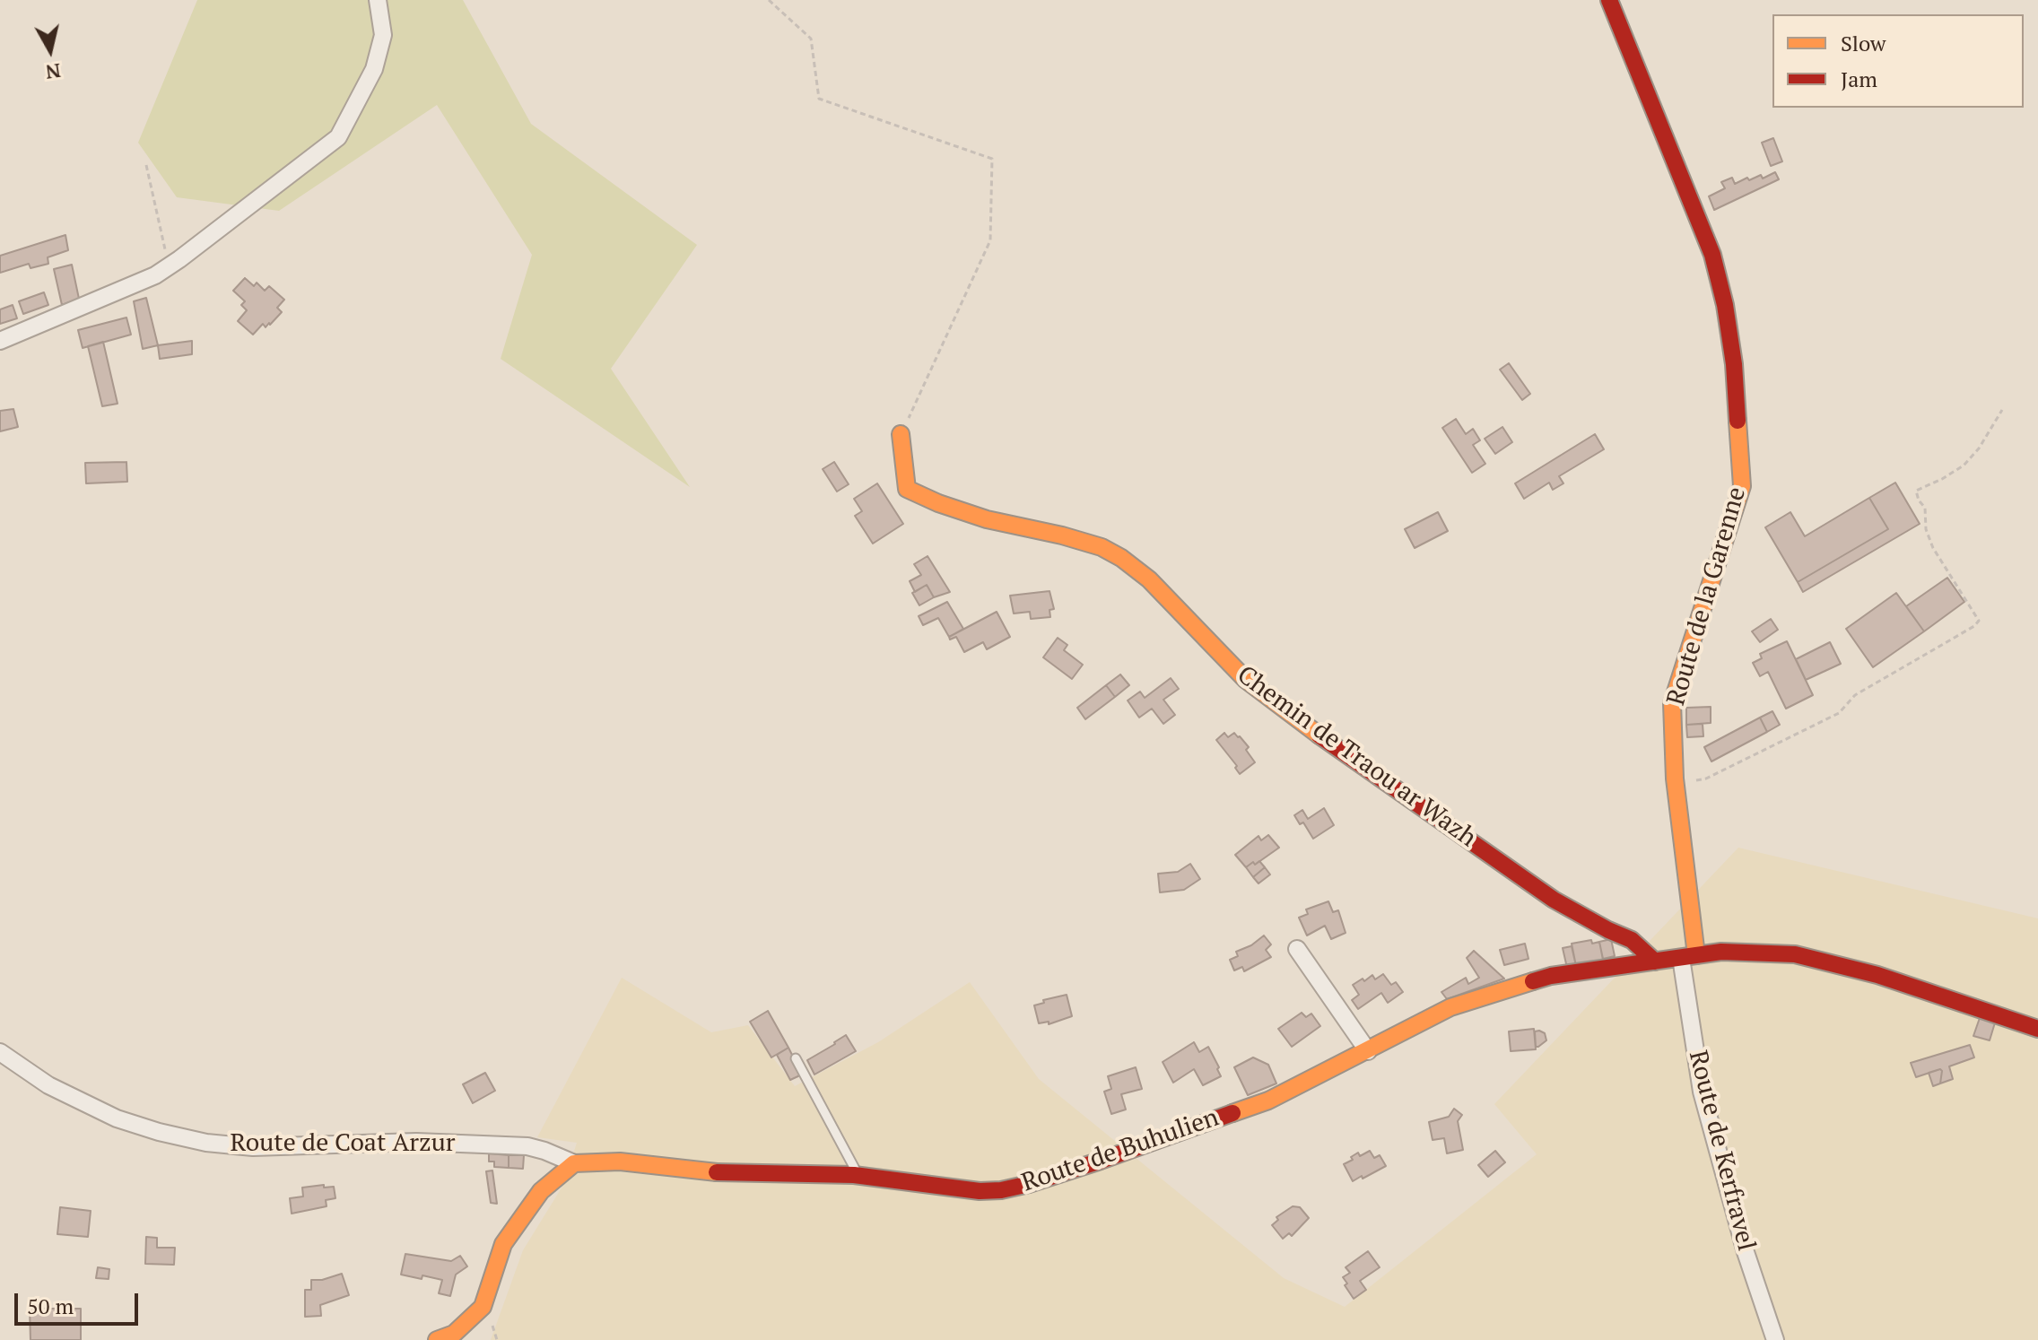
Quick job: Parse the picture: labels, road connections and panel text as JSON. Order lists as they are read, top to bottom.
{
  "streets": {
    "street": [
      "Route de la Garenne",
      "Chemin de Traou ar Wazh",
      "Route de Coat Arzur",
      "Route de Buhulien",
      "Route de Kerfravel"
    ]
  },
  "crossings": [
    ["Route de la Garenne", "Route de Buhulien"],
    ["Route de la Garenne", "Route de Kerfravel"],
    ["Chemin de Traou ar Wazh", "Route de Buhulien"],
    ["Route de Coat Arzur", "Route de Buhulien"],
    ["Route de Buhulien", "Route de Kerfravel"]
  ],
  "legend": ["Slow", "Jam"],
  "scale_bar": "50 m",
  "north": "bottom"
}
